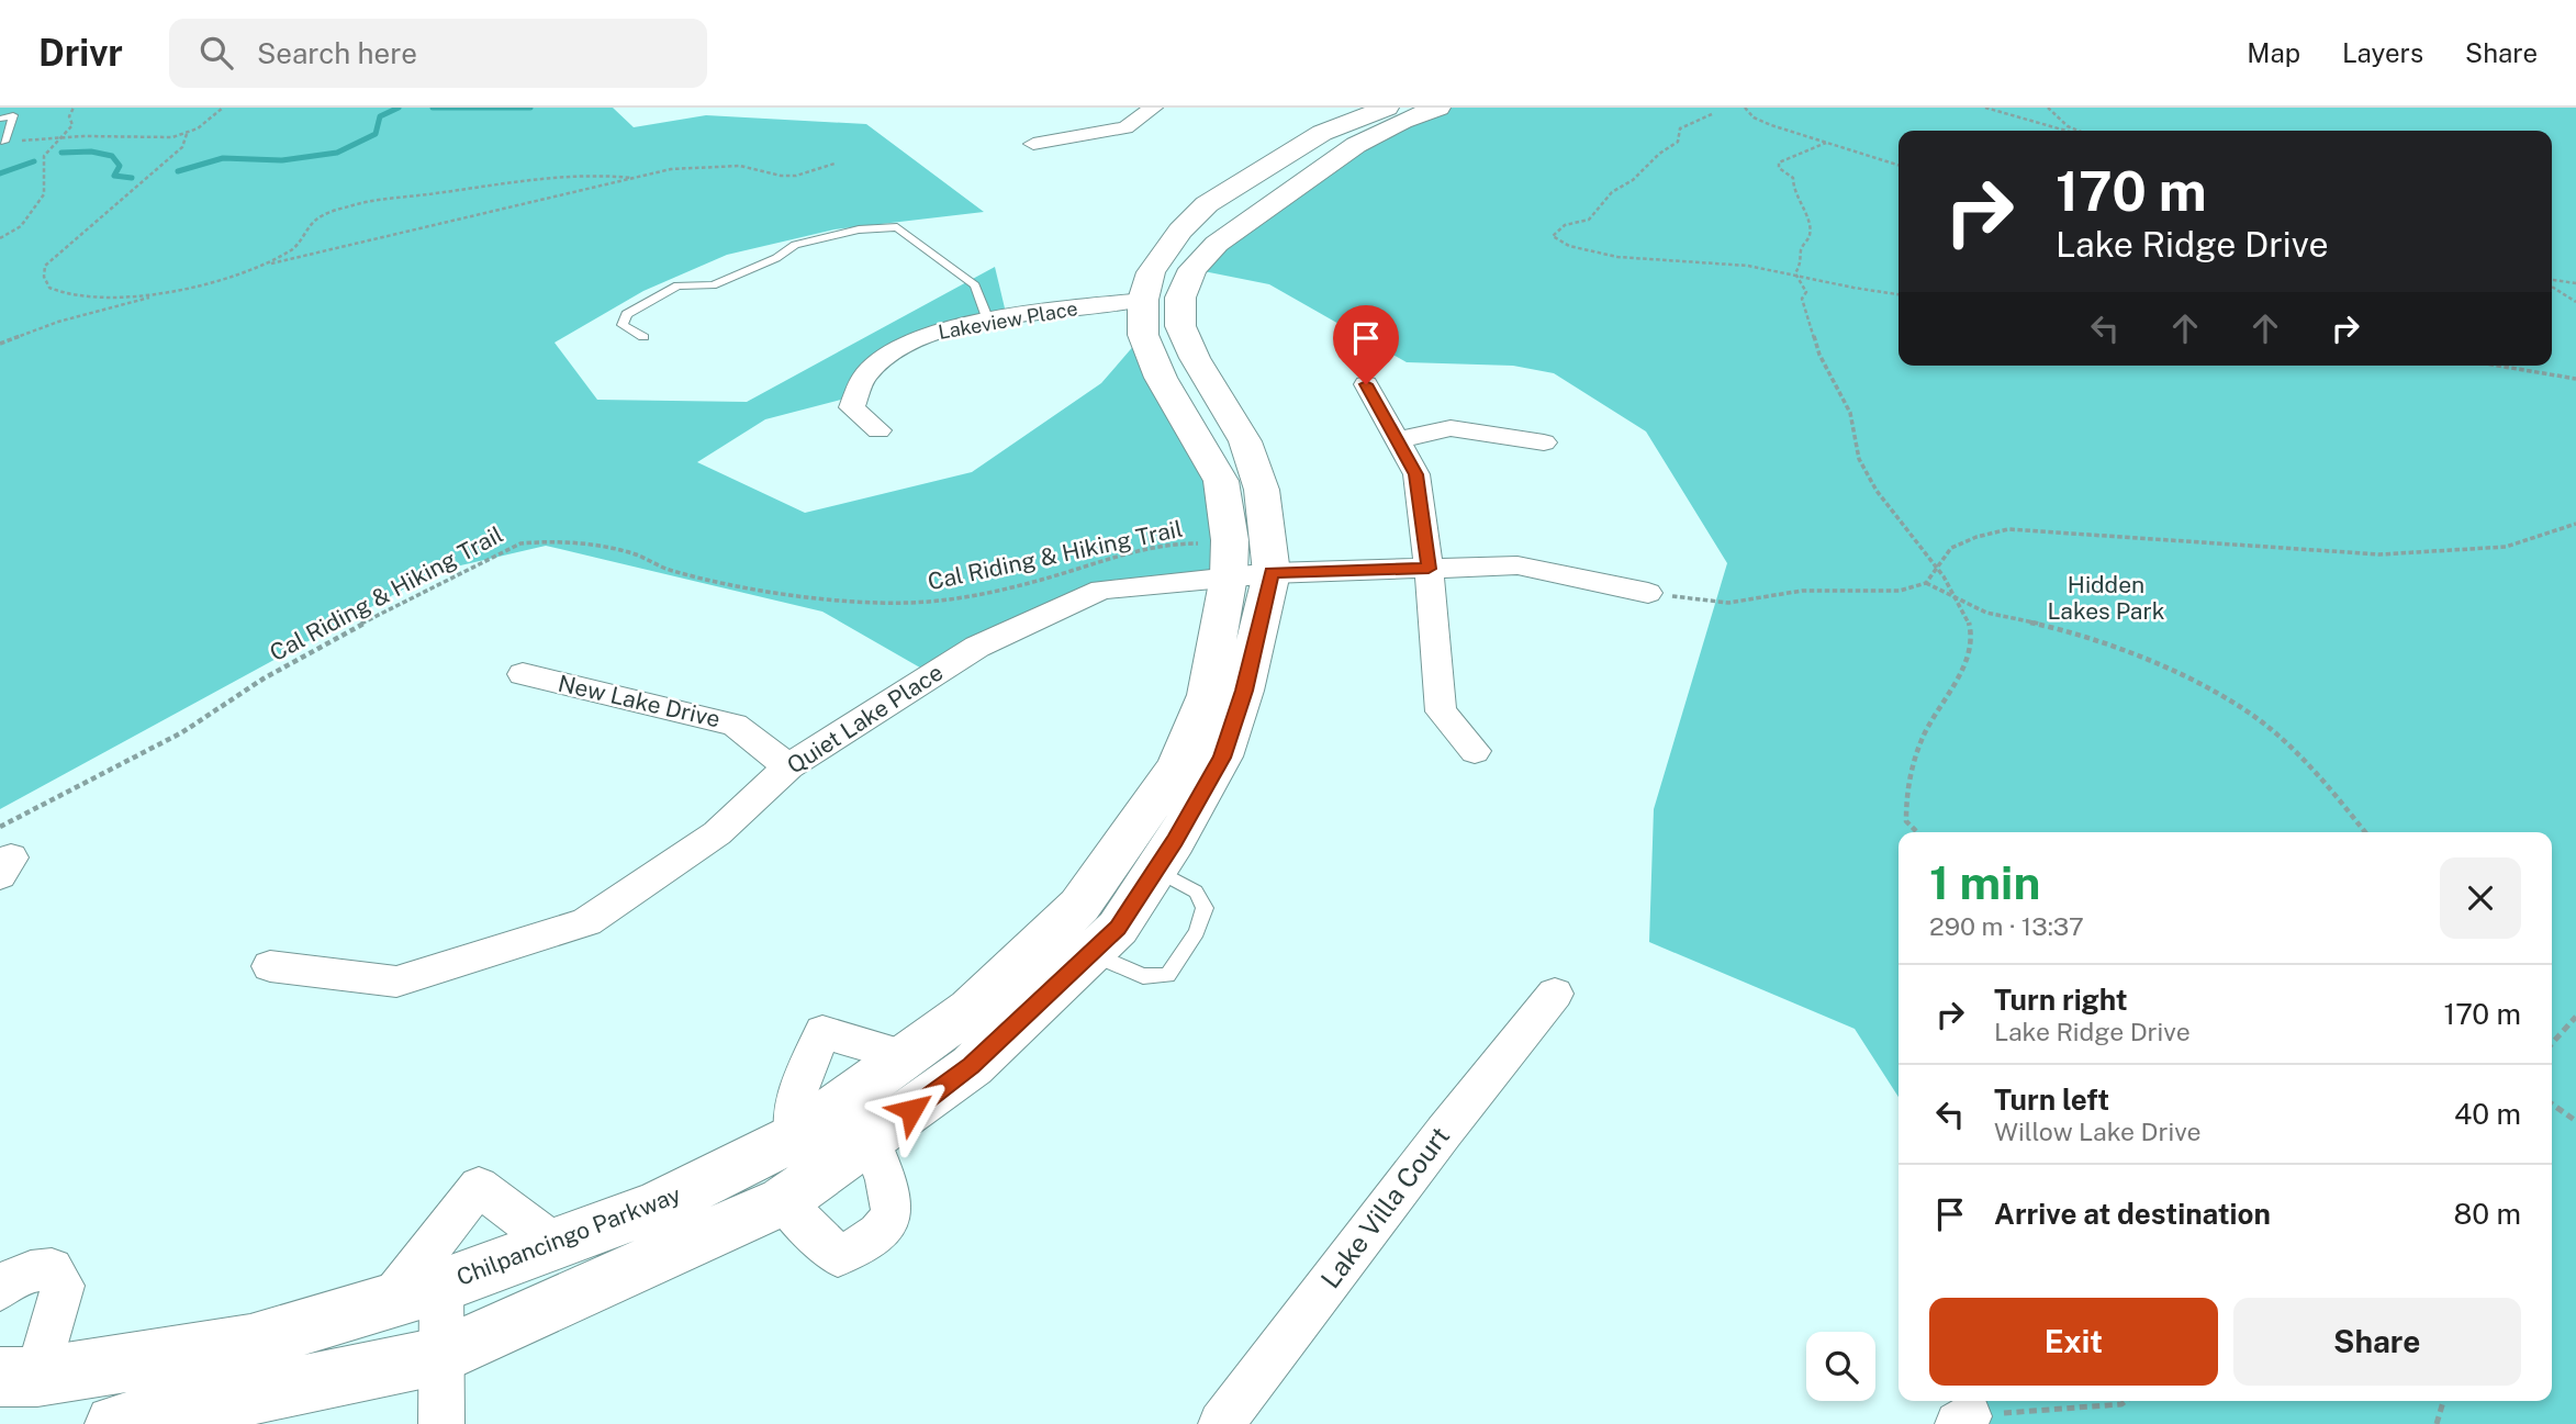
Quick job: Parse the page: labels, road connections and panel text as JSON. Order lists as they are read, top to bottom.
{
  "streets": {
    "street": [
      "Lakeview Place",
      "New Lake Drive",
      "Quiet Lake Place",
      "Lake Villa Court",
      "Chilpancingo Parkway"
    ],
    "path": ["Cal Riding & Hiking Trail"]
  },
  "crossings": [
    ["Lakeview Place", "Chilpancingo Parkway"],
    ["Cal Riding & Hiking Trail", "Quiet Lake Place"],
    ["Cal Riding & Hiking Trail", "Chilpancingo Parkway"],
    ["New Lake Drive", "Quiet Lake Place"],
    ["Quiet Lake Place", "Chilpancingo Parkway"]
  ],
  "parks": ["Hidden Lakes Park"],
  "page": {
    "header": "Drivr",
    "search": "Search here",
    "nav": ["Map", "Layers", "Share"],
    "turn": ["170 m", "Lake Ridge Drive"],
    "heading": ["1 min", "290 m · 13:37"],
    "list": [
      {
        "name": "Turn right",
        "note": "Lake Ridge Drive",
        "value": "170 m"
      },
      {
        "name": "Turn left",
        "note": "Willow Lake Drive",
        "value": "40 m"
      },
      {
        "name": "Arrive at destination",
        "value": "80 m"
      }
    ],
    "buttons": ["Exit", "Share"]
  }
}
